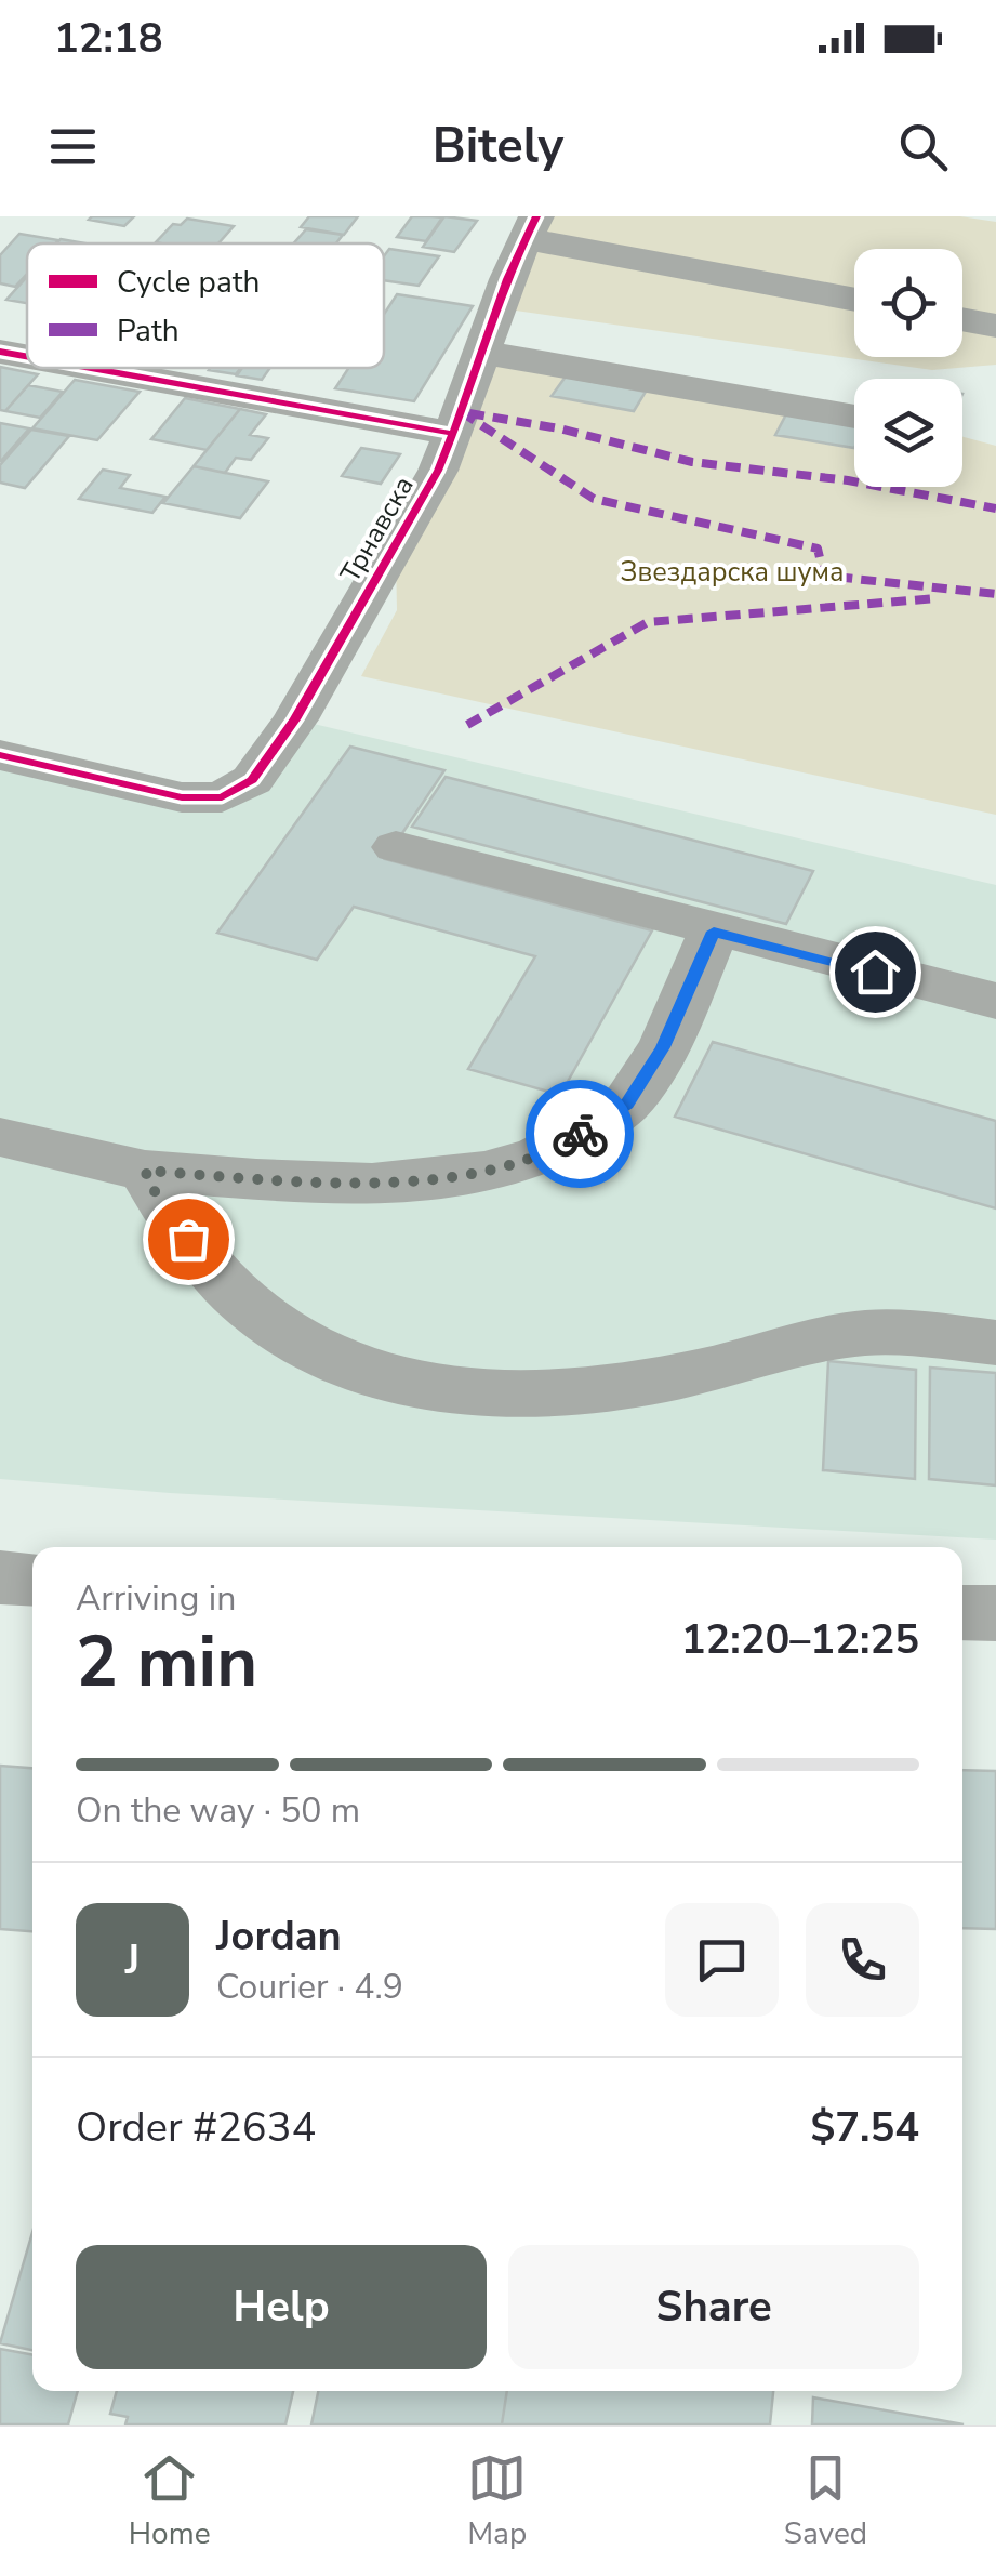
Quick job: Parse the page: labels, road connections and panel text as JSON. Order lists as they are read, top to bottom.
{
  "streets": {
    "street": ["Трнавска"]
  },
  "parks": ["Звездарска шума"],
  "legend": ["Cycle path", "Path"],
  "page": {
    "status": "12:18",
    "header": "Bitely",
    "heading": ["2 min", "Arriving in", "12:20–12:25"],
    "panel": [
      "Jordan",
      "Courier · 4.9",
      "Order #2634",
      "$7.54"
    ],
    "bar": "On the way · 50 m",
    "round": "J",
    "buttons": ["Help", "Share"],
    "tabs": ["Home", "Map", "Saved"]
  }
}
